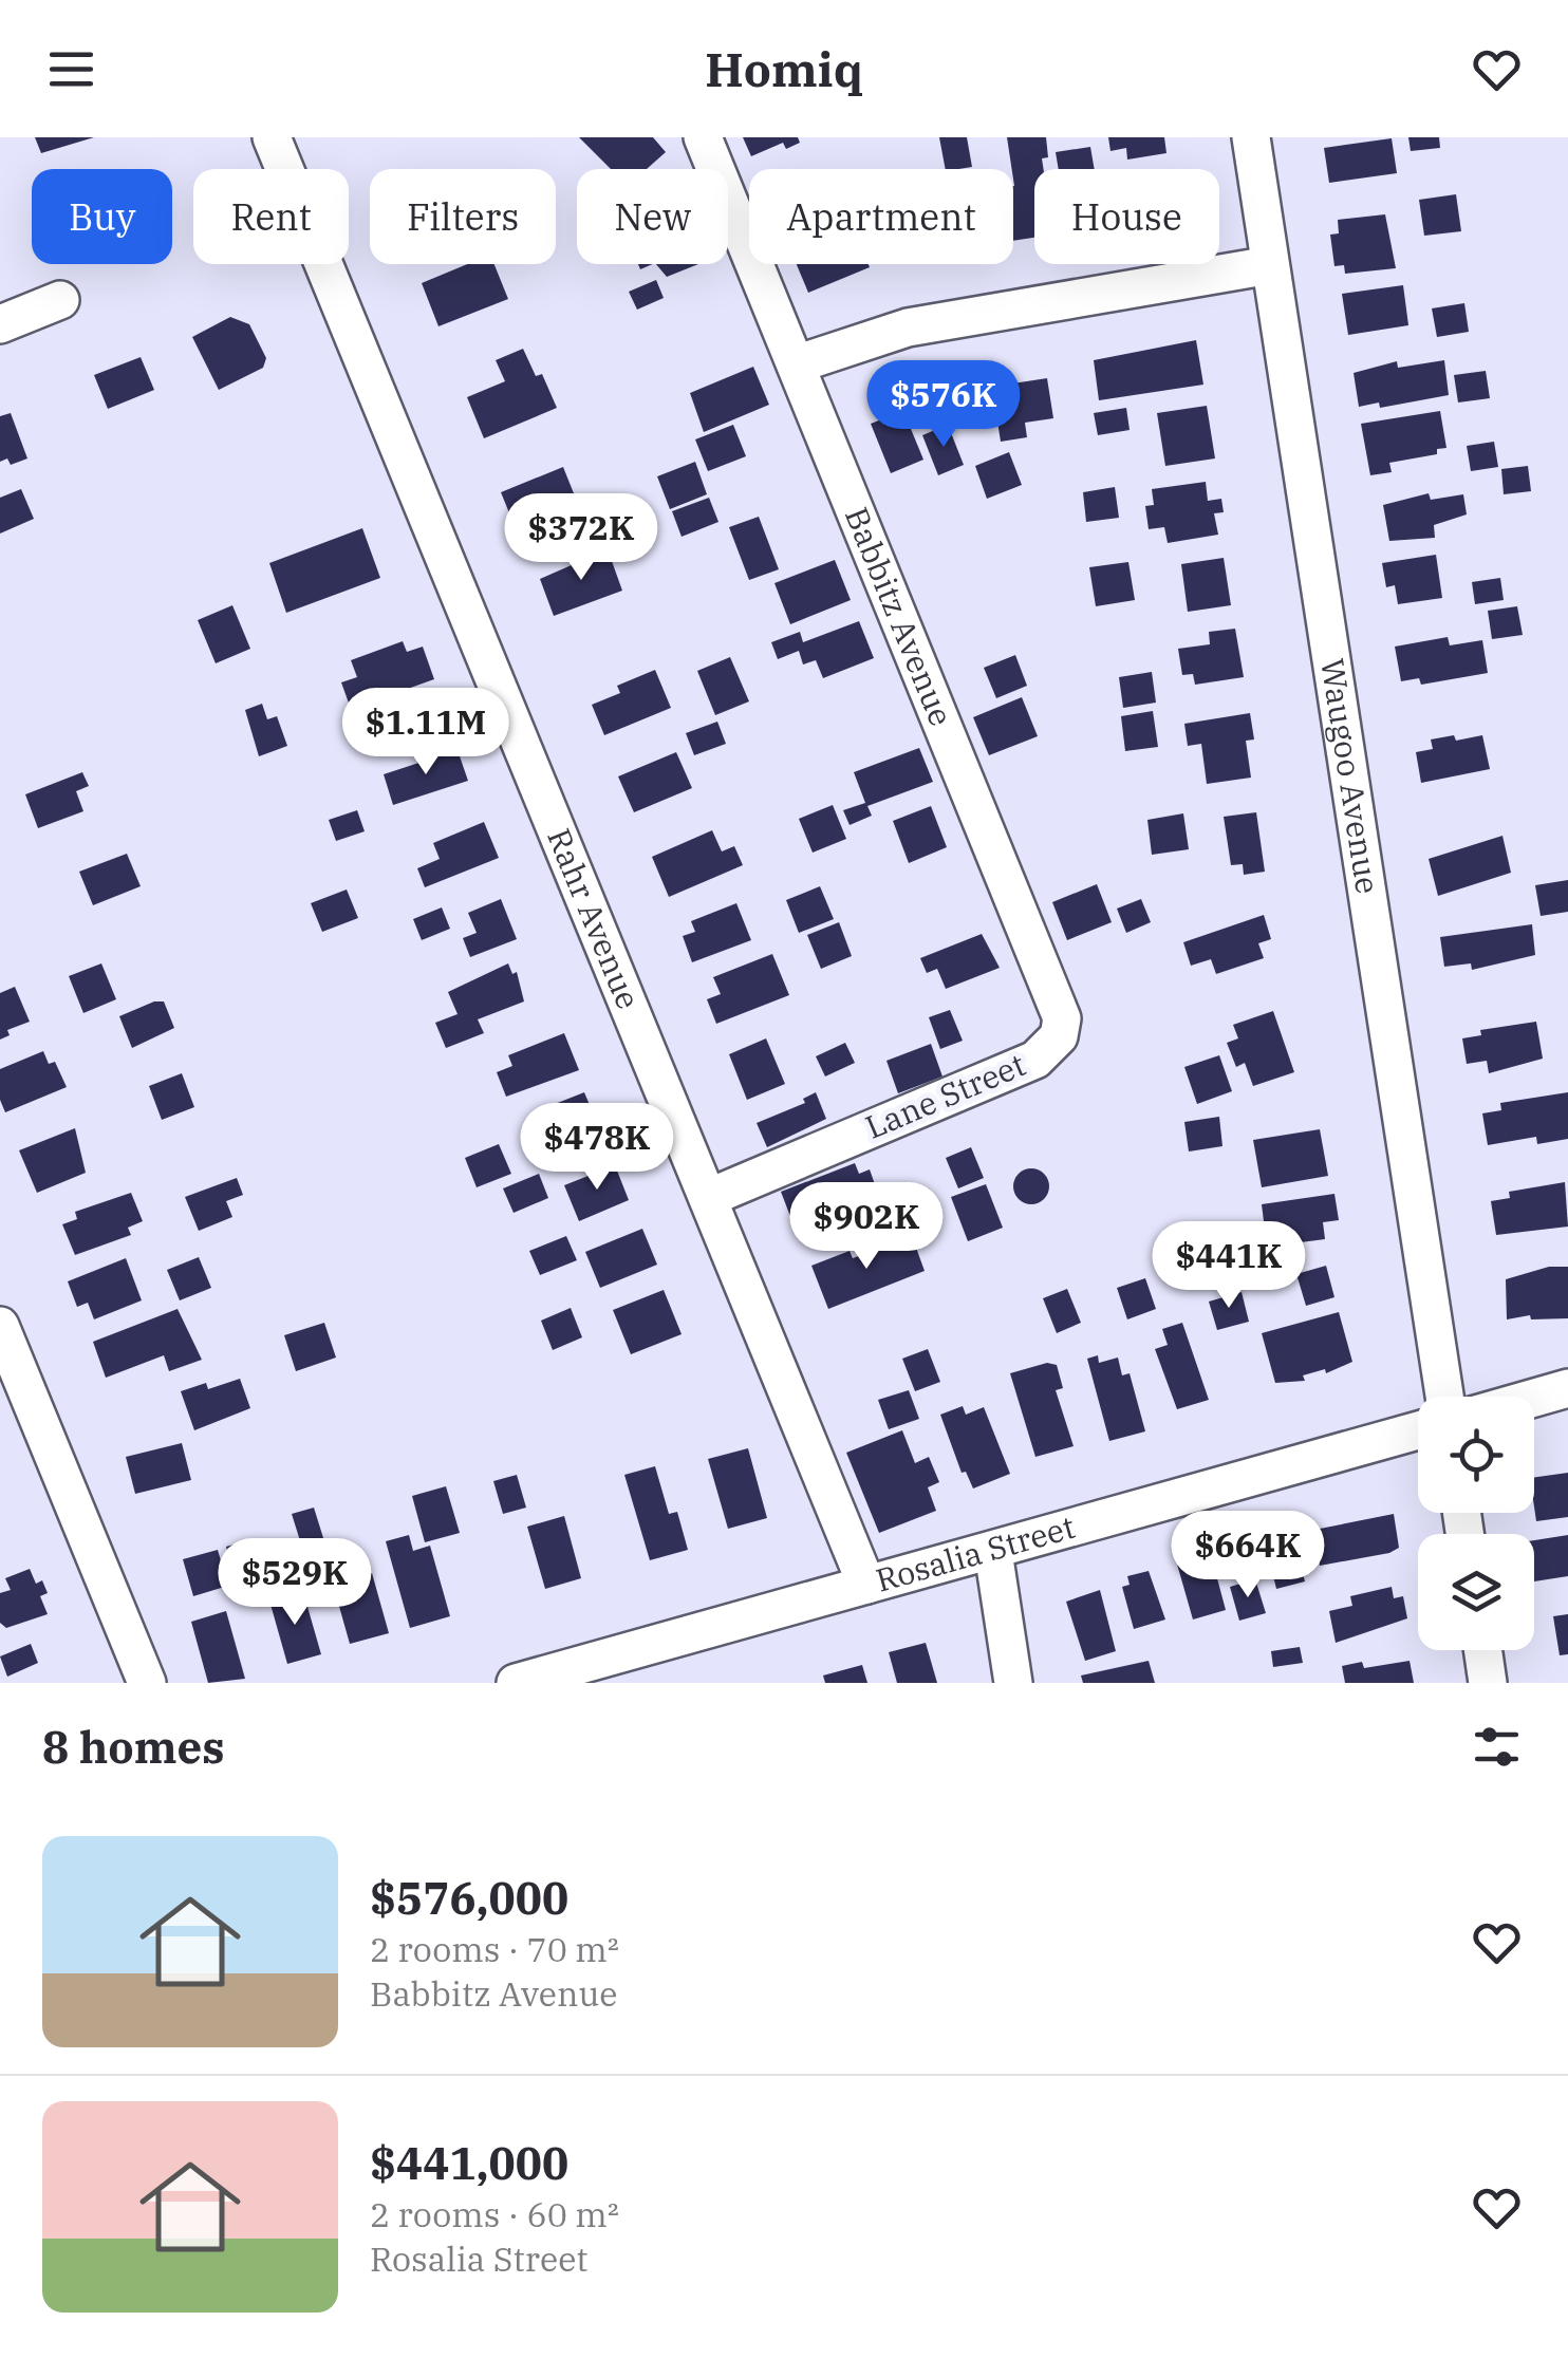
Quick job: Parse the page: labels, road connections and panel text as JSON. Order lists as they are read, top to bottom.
{
  "streets": {
    "street": [
      "Babbitz Avenue",
      "Waugoo Avenue",
      "Rahr Avenue",
      "Lane Street",
      "Rosalia Street"
    ]
  },
  "crossings": [
    ["Babbitz Avenue", "Lane Street"],
    ["Rahr Avenue", "Lane Street"],
    ["Rahr Avenue", "Rosalia Street"]
  ],
  "page": {
    "header": "Homiq",
    "chip": [
      "Buy",
      "Rent",
      "Filters",
      "New",
      "Apartment",
      "House"
    ],
    "price": [
      "$576K",
      "$372K",
      "$1.11M",
      "$478K",
      "$902K",
      "$441K",
      "$664K",
      "$529K"
    ],
    "heading": "8 homes",
    "list": [
      {
        "name": "$576,000",
        "note": "2 rooms · 70 m² · Babbitz Avenue"
      },
      {
        "name": "$441,000",
        "note": "2 rooms · 60 m² · Rosalia Street"
      }
    ]
  }
}
